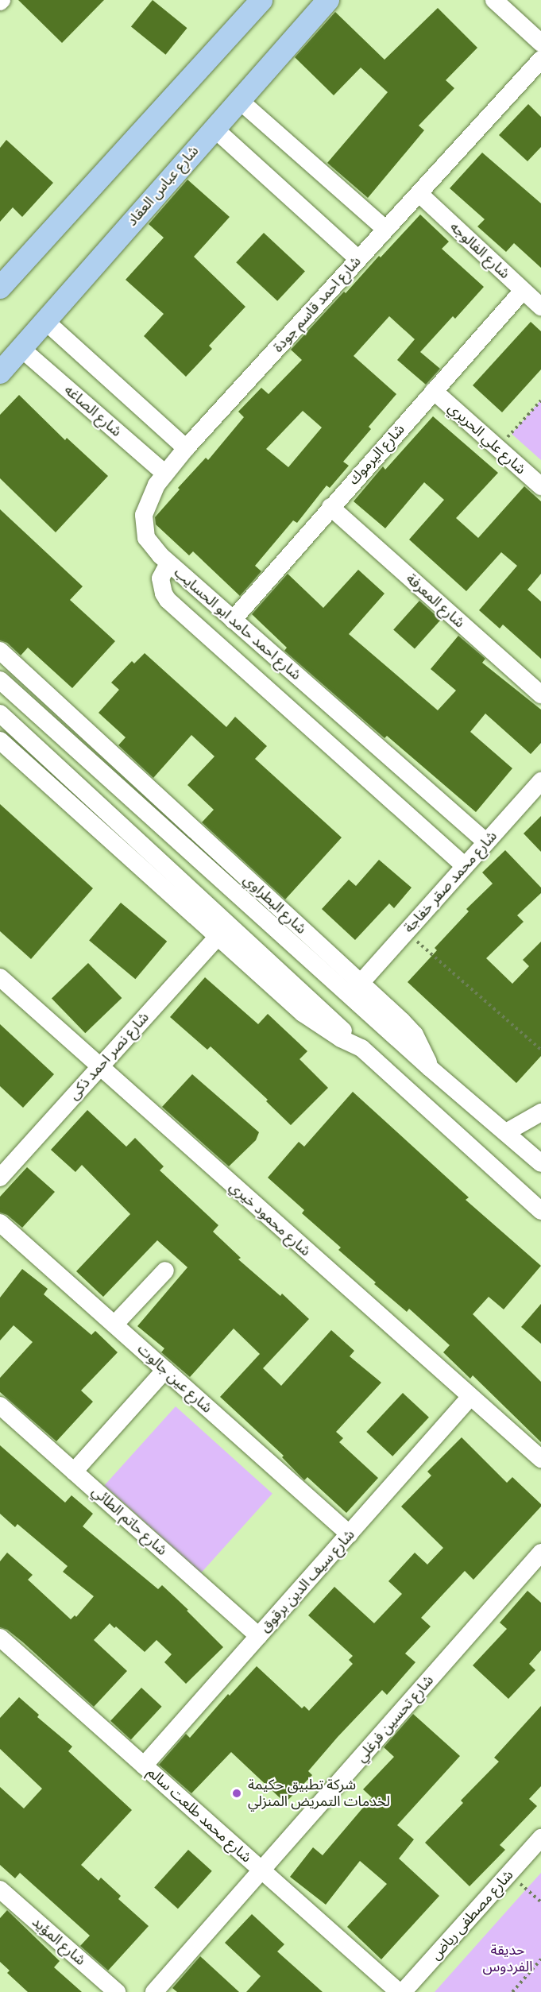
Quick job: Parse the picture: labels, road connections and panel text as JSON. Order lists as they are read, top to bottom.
{
  "streets": {
    "main road": ["شارع عباس العقاد"],
    "street": [
      "شارع الفالوجه",
      "شارع احمد قاسم جودة",
      "شارع الصاغه",
      "شارع علي الحريري",
      "شارع اليرموك",
      "شارع المعرفة",
      "شارع احمد حامد ابو الحسايب",
      "شارع محمد صقر خفاجة",
      "شارع البطراوي",
      "شارع نصر احمد ذكى",
      "شارع محمود خيري",
      "شارع عين جالوت",
      "شارع حاتم الطائي",
      "شارع سيف الدين برقوق",
      "شارع تحسين فرغلي",
      "شارع محمد طلعت سالم",
      "شارع مصطفى رياض",
      "شارع المؤيد"
    ]
  },
  "crossings": [
    ["شارع عباس العقاد", "شارع الصاغه"],
    ["شارع الفالوجه", "شارع احمد قاسم جودة"],
    ["شارع الفالوجه", "شارع اليرموك"],
    ["شارع احمد قاسم جودة", "شارع الصاغه"],
    ["شارع احمد قاسم جودة", "شارع احمد حامد ابو الحسايب"],
    ["شارع علي الحريري", "شارع اليرموك"],
    ["شارع اليرموك", "شارع المعرفة"],
    ["شارع اليرموك", "شارع احمد حامد ابو الحسايب"],
    ["شارع احمد حامد ابو الحسايب", "شارع محمد صقر خفاجة"],
    ["شارع محمد صقر خفاجة", "شارع البطراوي"],
    ["شارع نصر احمد ذكى", "شارع محمود خيري"],
    ["شارع محمود خيري", "شارع سيف الدين برقوق"],
    ["شارع عين جالوت", "شارع سيف الدين برقوق"],
    ["شارع حاتم الطائي", "شارع سيف الدين برقوق"],
    ["شارع سيف الدين برقوق", "شارع محمد طلعت سالم"],
    ["شارع تحسين فرغلي", "شارع محمد طلعت سالم"]
  ],
  "parks": ["حديقة الفردوس"],
  "places": ["شركة تطبيق حكيمة لخدمات التمريض المنزلي"]
}
